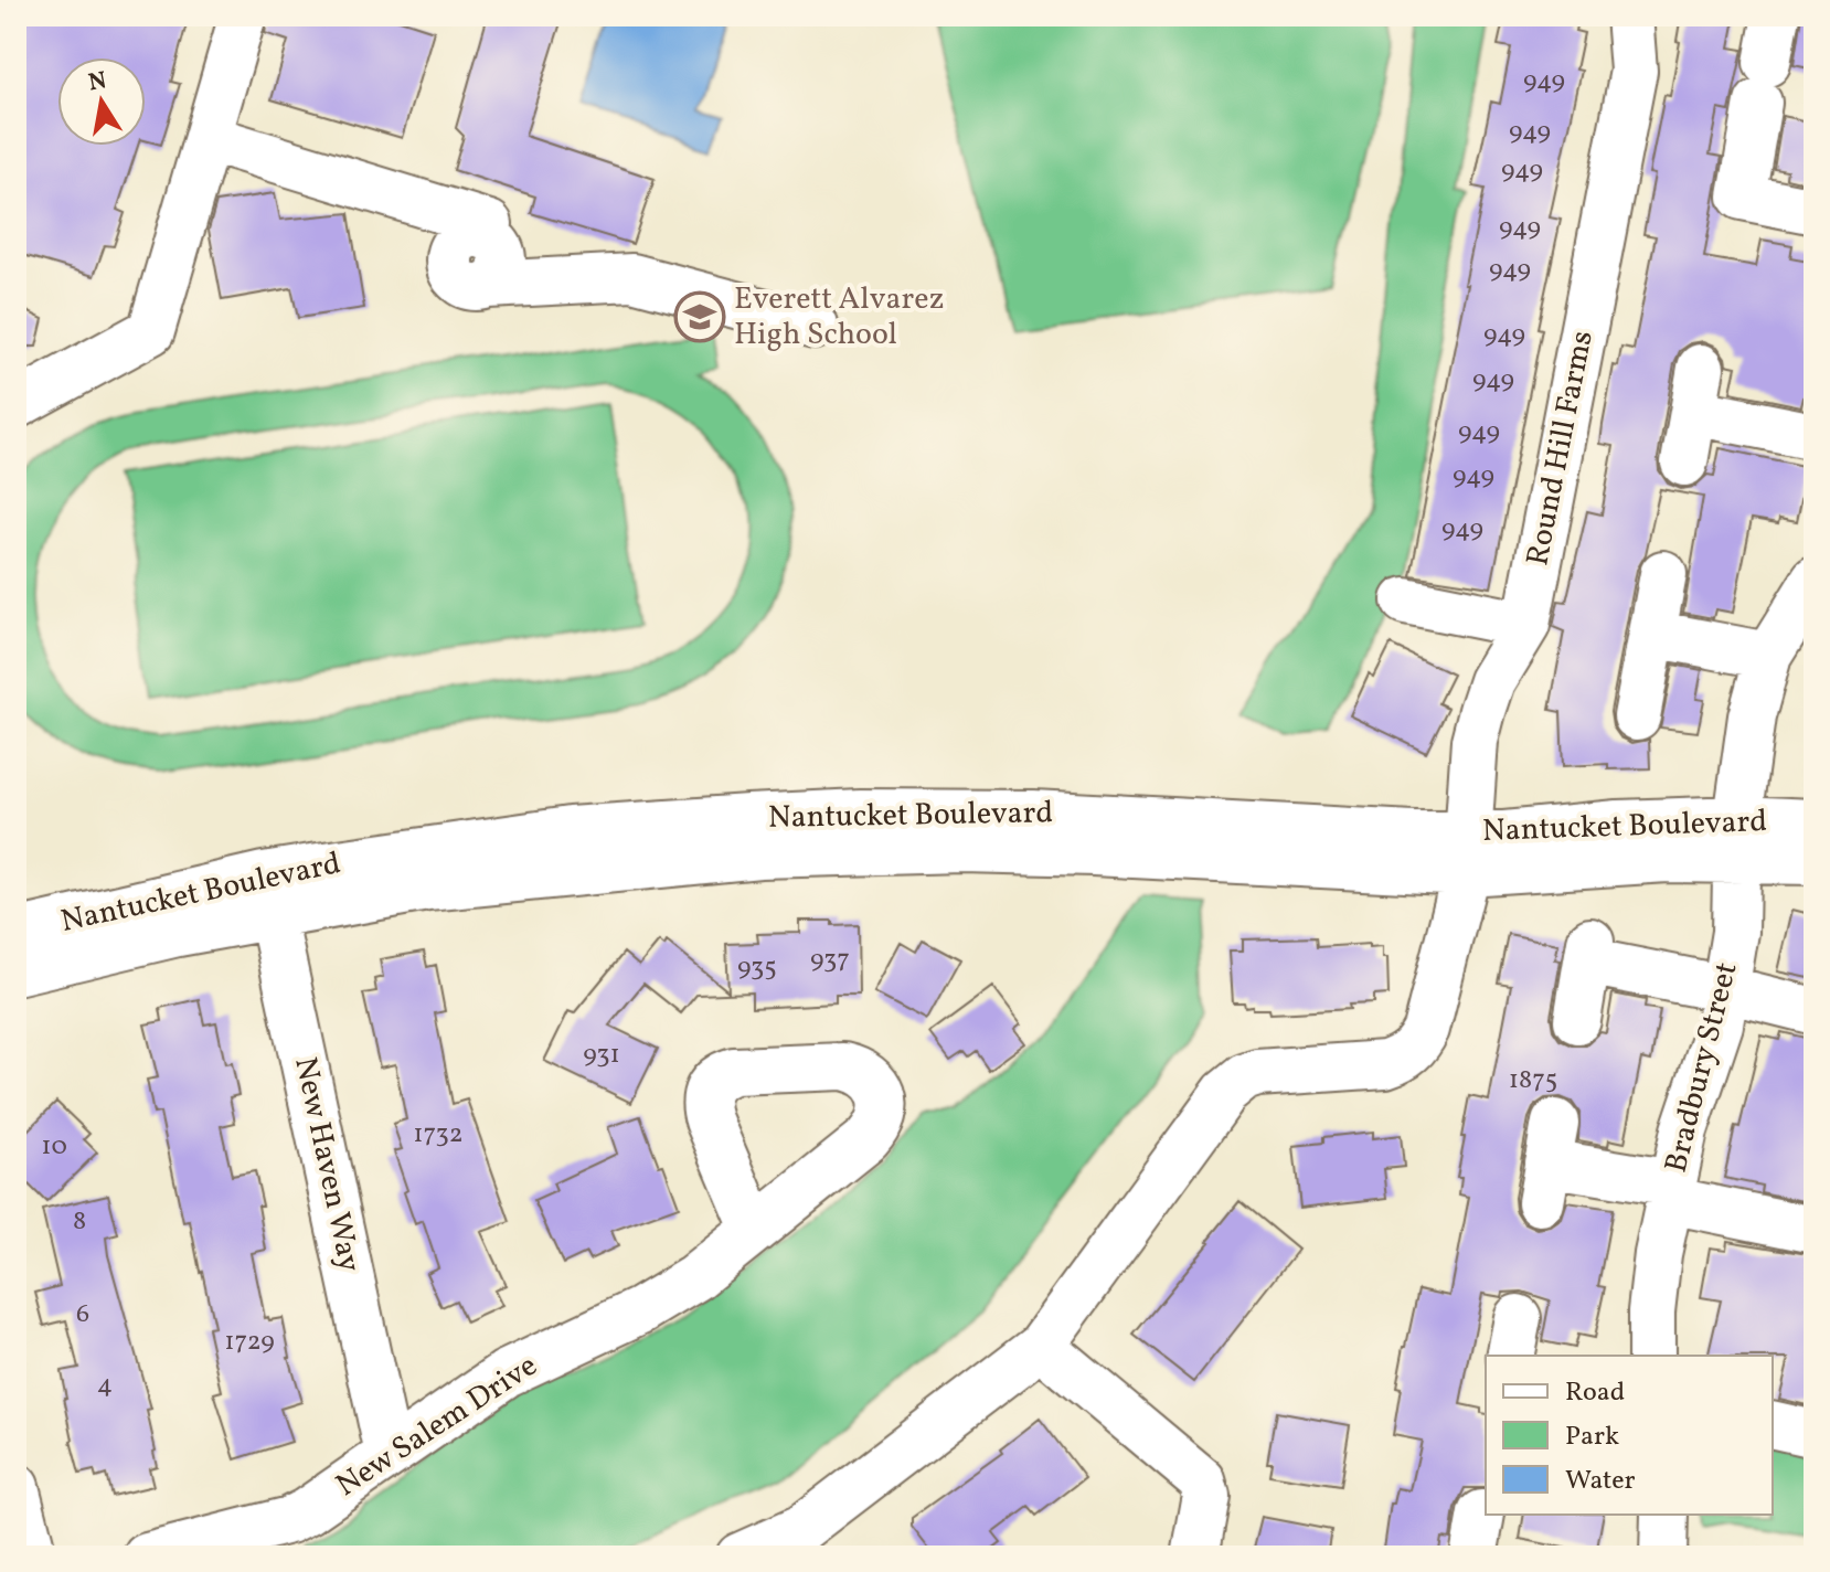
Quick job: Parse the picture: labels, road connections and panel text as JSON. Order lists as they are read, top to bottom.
{
  "streets": {
    "street": [
      "Round Hill Farms",
      "Nantucket Boulevard",
      "Bradbury Street",
      "New Haven Way",
      "New Salem Drive"
    ]
  },
  "crossings": [
    ["Round Hill Farms", "Nantucket Boulevard"],
    ["Nantucket Boulevard", "Bradbury Street"],
    ["Nantucket Boulevard", "New Haven Way"],
    ["New Haven Way", "New Salem Drive"]
  ],
  "places": {
    "school or university": ["Everett Alvarez High School"]
  },
  "house_numbers": [
    "949",
    "949",
    "949",
    "949",
    "949",
    "949",
    "949",
    "949",
    "949",
    "949",
    "937",
    "935",
    "931",
    "1875",
    "1732",
    "10",
    "8",
    "6",
    "1729",
    "4"
  ],
  "legend": ["Road", "Park", "Water"],
  "north": "top"
}
